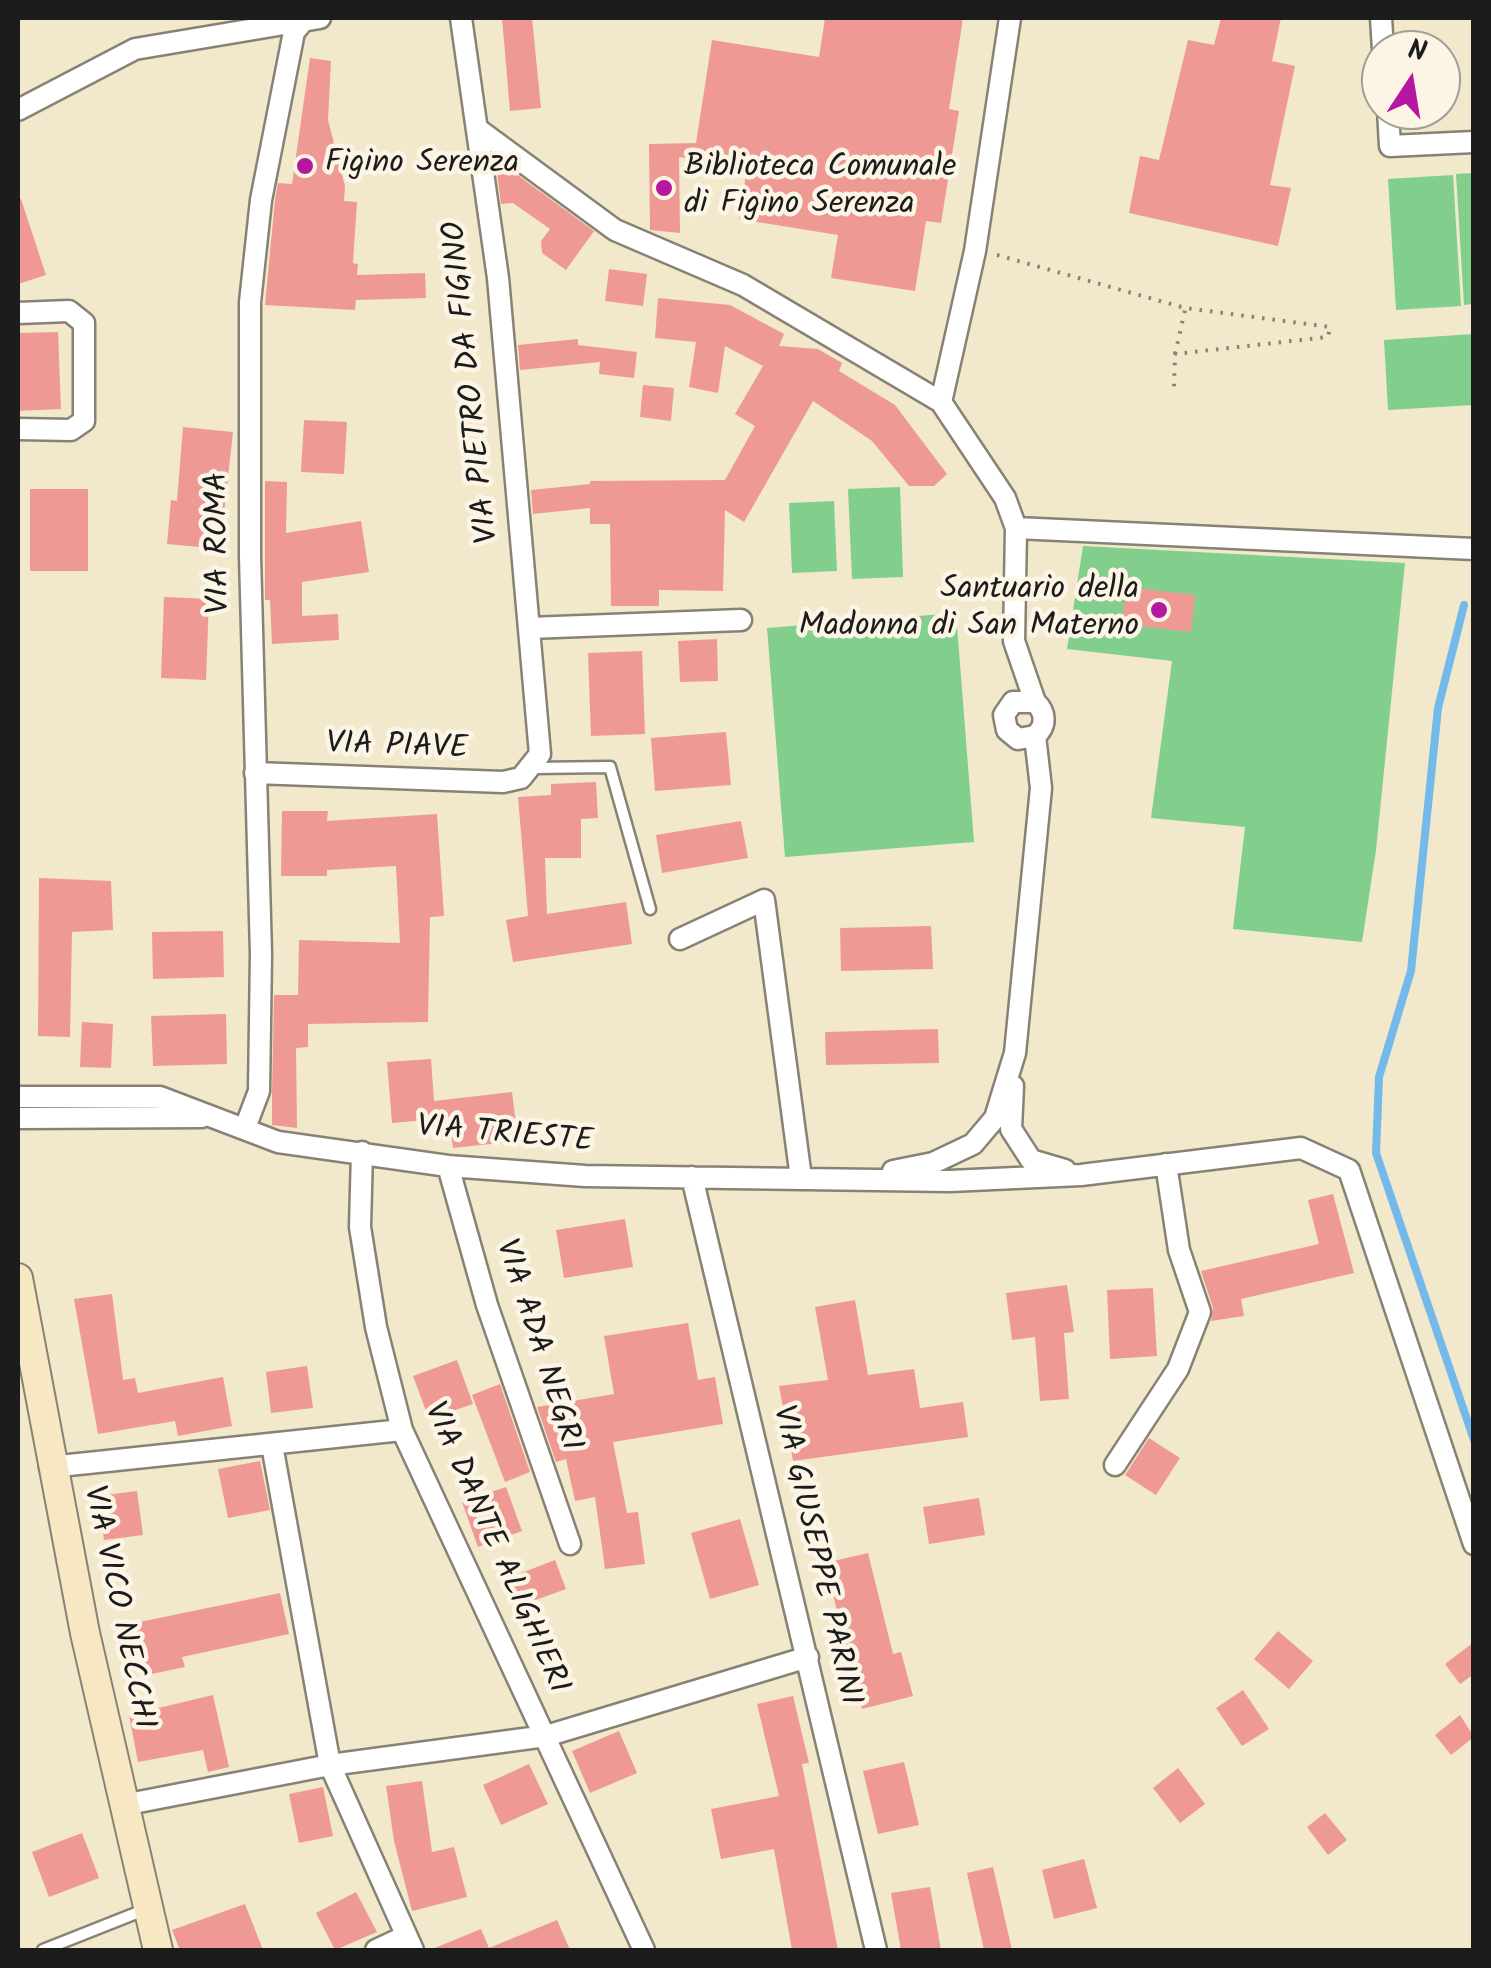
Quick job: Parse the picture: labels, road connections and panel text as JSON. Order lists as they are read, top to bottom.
{
  "streets": {
    "street": [
      "VIA PIETRO DA FIGINO",
      "VIA ROMA",
      "VIA PIAVE",
      "VIA TRIESTE",
      "VIA ADA NEGRI",
      "VIA DANTE ALIGHIERI",
      "VIA GIUSEPPE PARINI",
      "VIA VICO NECCHI"
    ]
  },
  "crossings": [
    ["VIA ROMA", "VIA PIAVE"],
    ["VIA ROMA", "VIA TRIESTE"],
    ["VIA TRIESTE", "VIA ADA NEGRI"],
    ["VIA TRIESTE", "VIA DANTE ALIGHIERI"],
    ["VIA TRIESTE", "VIA GIUSEPPE PARINI"]
  ],
  "places": ["Figino Serenza", "Biblioteca Comunale di Figino Serenza", "Santuario della Madonna di San Materno"],
  "north": "top"
}
